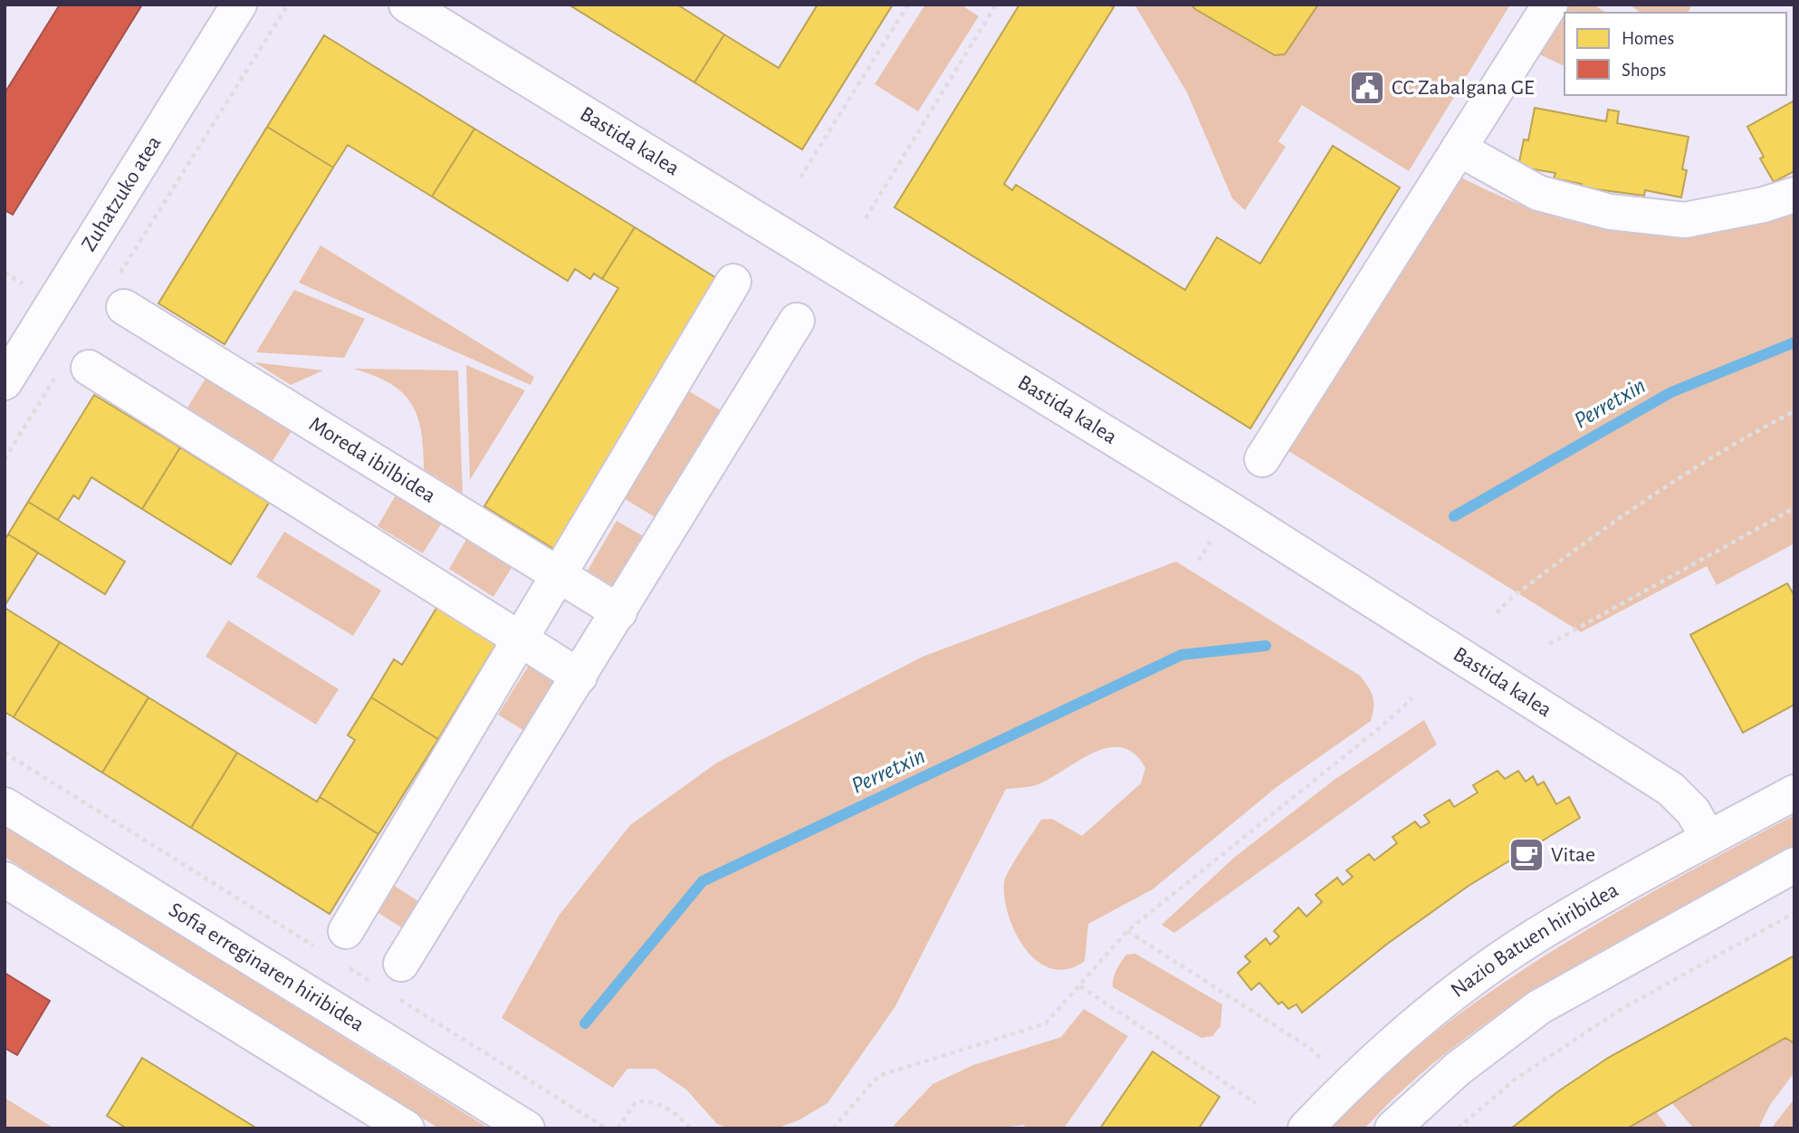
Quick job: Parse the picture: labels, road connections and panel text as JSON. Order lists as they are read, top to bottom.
{
  "streets": {
    "street": [
      "Bastida kalea",
      "Zuhatzuko atea",
      "Moreda ibilbidea",
      "Nazio Batuen hiribidea",
      "Sofia erreginaren hiribidea"
    ]
  },
  "crossings": [
    ["Bastida kalea", "Nazio Batuen hiribidea"]
  ],
  "water": ["Perretxin"],
  "places": {
    "public building": ["CC Zabalgana GE"],
    "cafe": ["Vitae"]
  },
  "legend": ["Homes", "Shops"]
}
